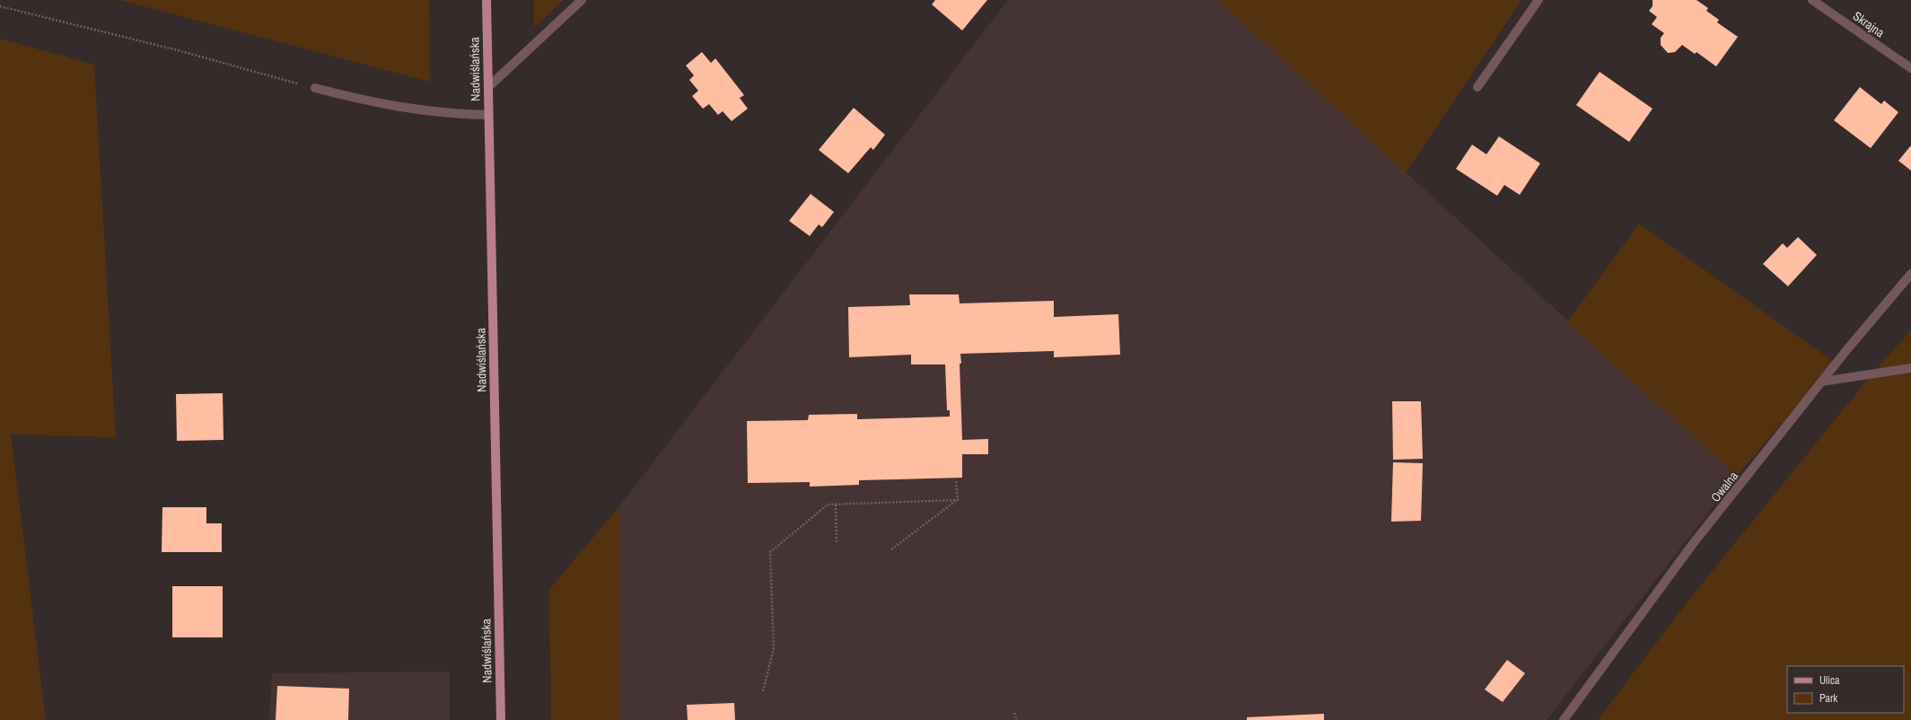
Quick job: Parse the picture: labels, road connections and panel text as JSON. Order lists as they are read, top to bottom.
{
  "streets": {
    "main road": ["Nadwiślańska"],
    "street": ["Skrajna", "Owalna"]
  },
  "legend": ["Ulica", "Park"]
}
